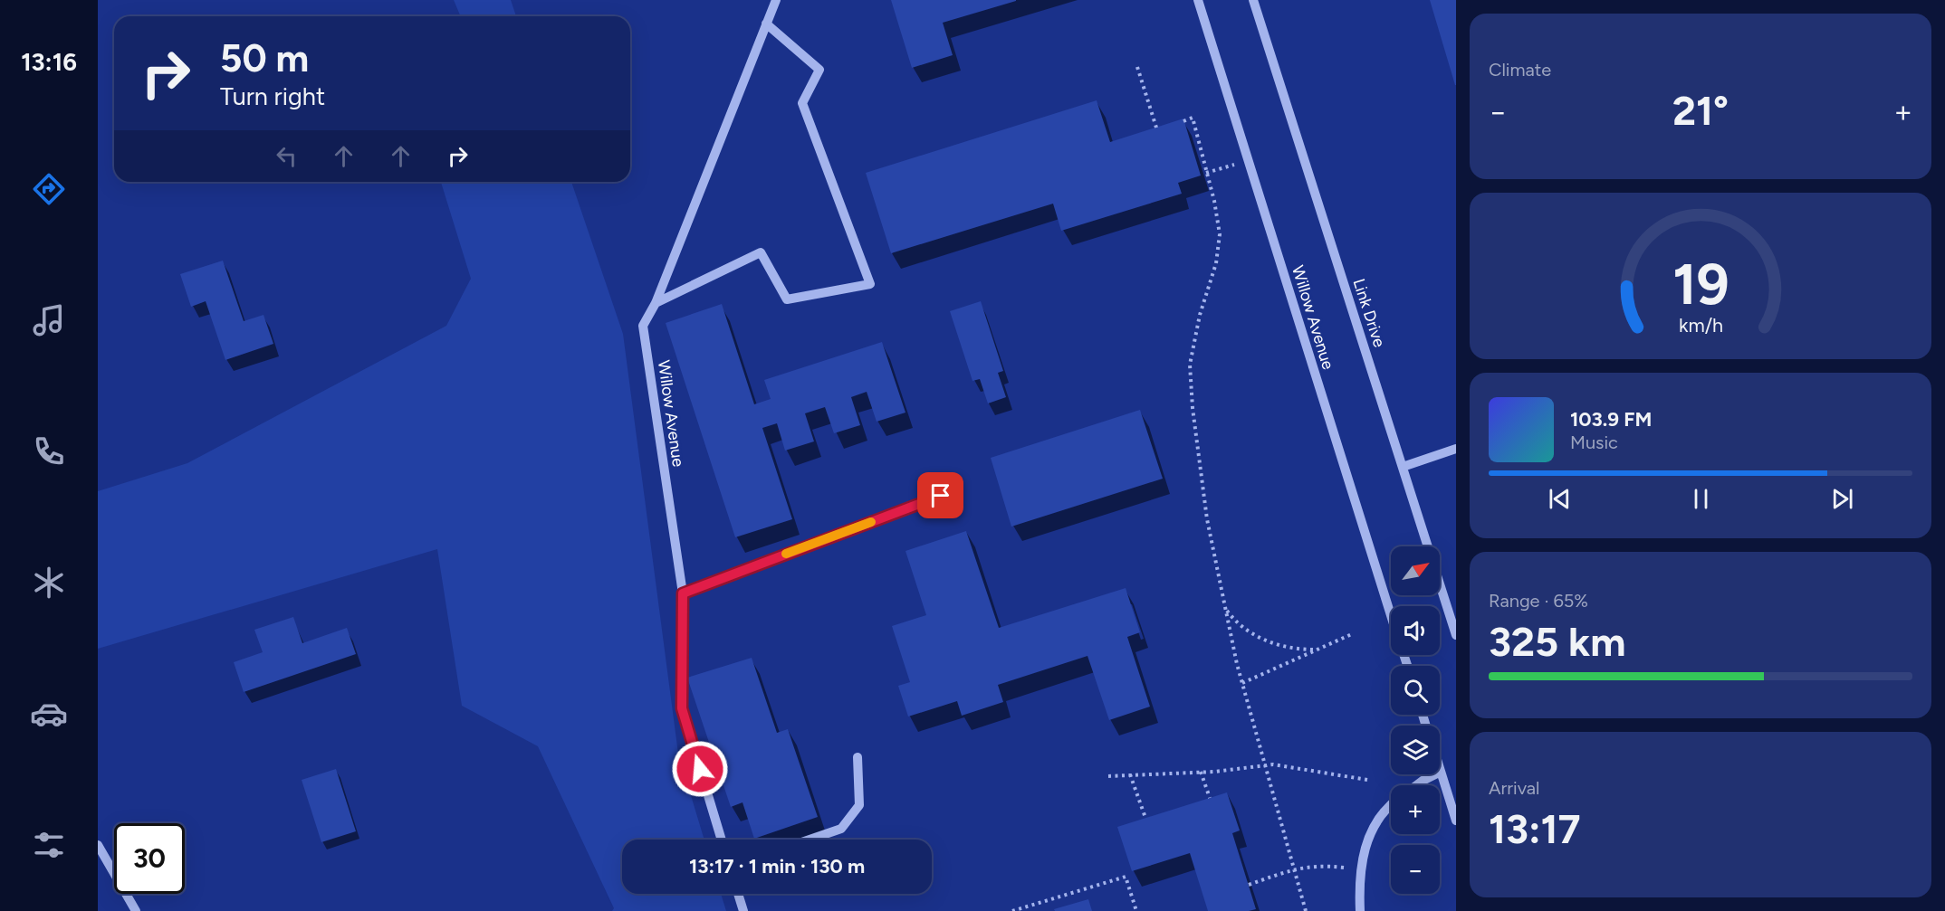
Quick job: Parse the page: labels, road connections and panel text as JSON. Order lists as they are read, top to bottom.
{
  "streets": {
    "street": ["Link Drive", "Willow Avenue"]
  },
  "north": "top right",
  "page": {
    "tabs": "13:16",
    "tile": [
      "Climate",
      ["Range · 65%", "325 km"],
      ["Arrival", "13:17"]
    ],
    "turn": ["50 m", "Turn right"],
    "heat": ["−", "21°", "+"],
    "song": ["103.9 FM", "Music"],
    "map_buttons": ["+", "−"],
    "limit": "30",
    "trip": "13:17 · 1 min · 130 m",
    "gauge": ["19", "km/h"]
  }
}
